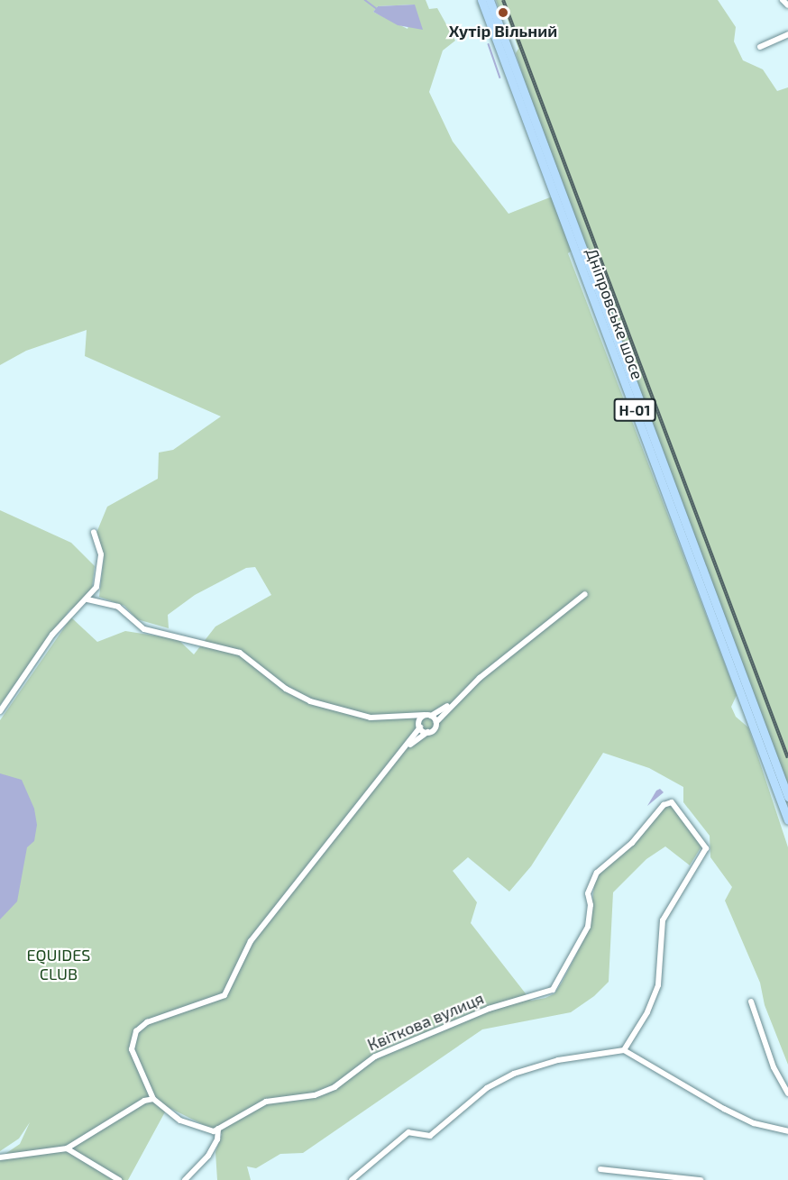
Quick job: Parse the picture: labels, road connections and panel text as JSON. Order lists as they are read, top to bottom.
{
  "streets": {
    "main road": ["Дніпровське шосе", "Н-01"],
    "street": ["Квіткова вулиця"]
  },
  "parks": ["EQUIDES CLUB"],
  "places": ["Хутір Вільний"]
}
